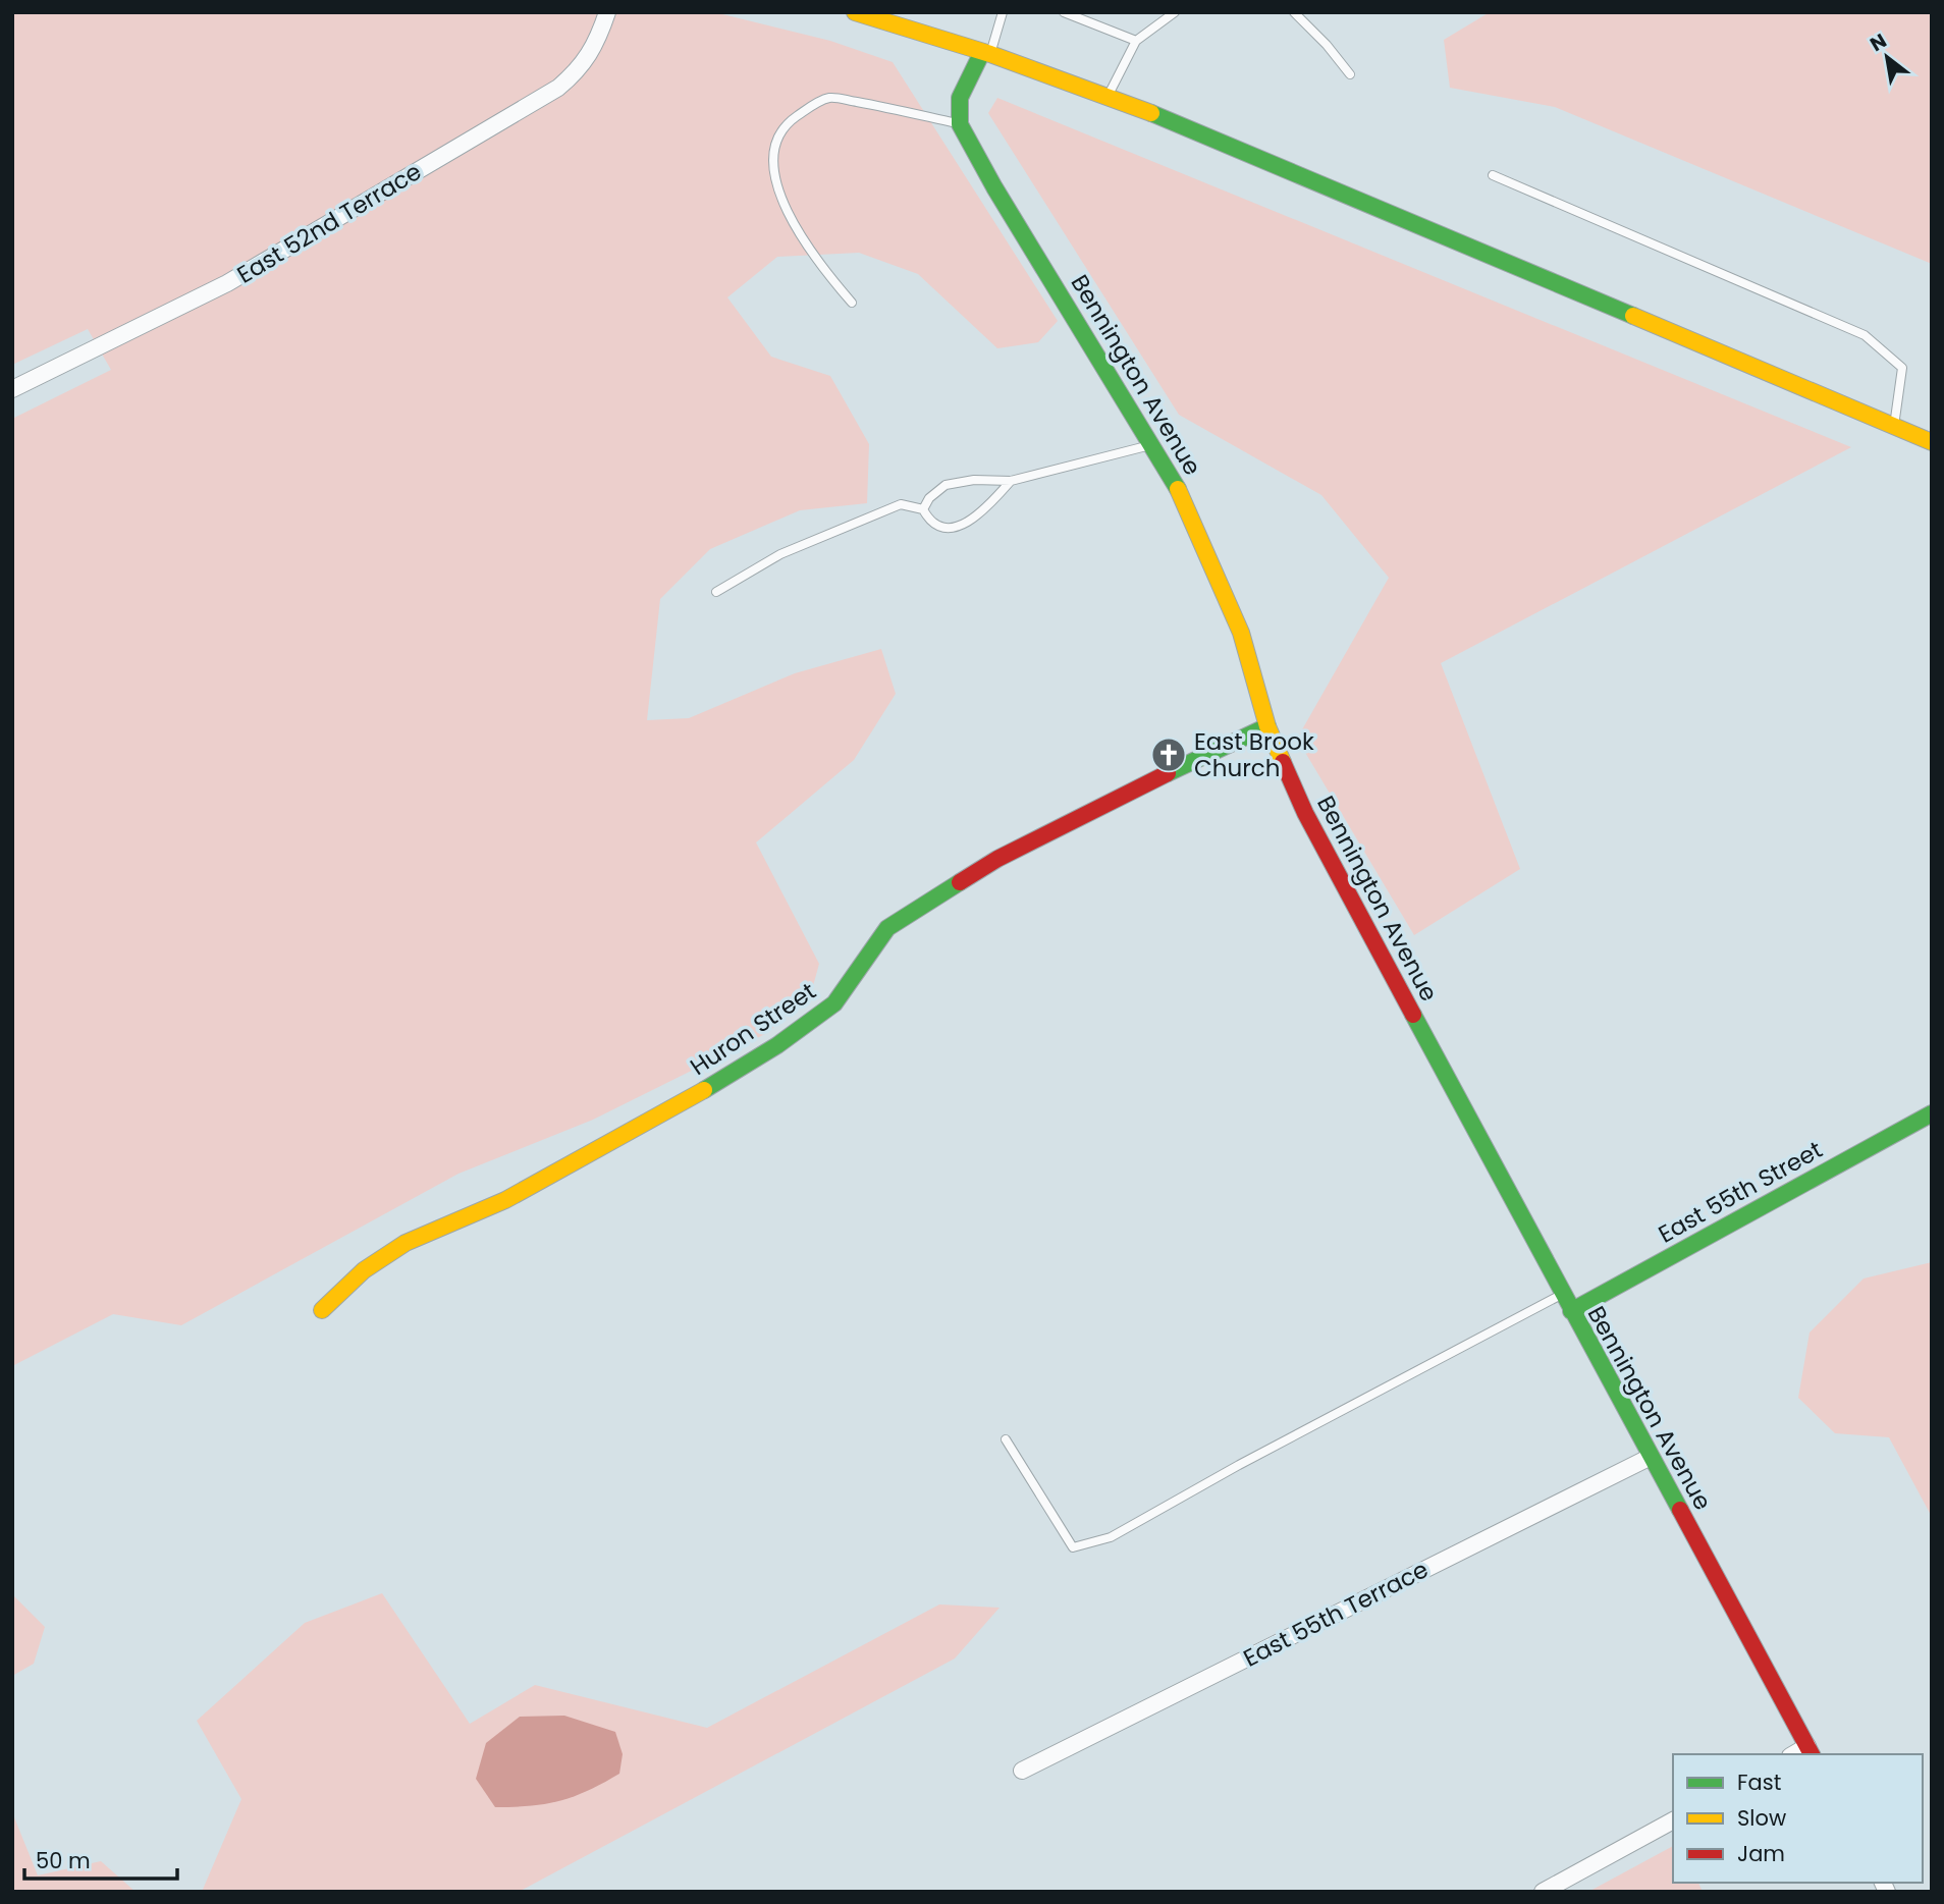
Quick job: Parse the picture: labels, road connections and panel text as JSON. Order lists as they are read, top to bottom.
{
  "streets": {
    "main road": ["Bennington Avenue", "Huron Street", "East 55th Street"],
    "street": ["East 52nd Terrace", "East 55th Terrace"]
  },
  "crossings": [
    ["Bennington Avenue", "Huron Street"],
    ["Bennington Avenue", "East 55th Street"],
    ["Bennington Avenue", "East 55th Terrace"]
  ],
  "places": {
    "church": ["East Brook Church"]
  },
  "legend": ["Fast", "Slow", "Jam"],
  "scale_bar": "50 m",
  "north": "top left"
}
